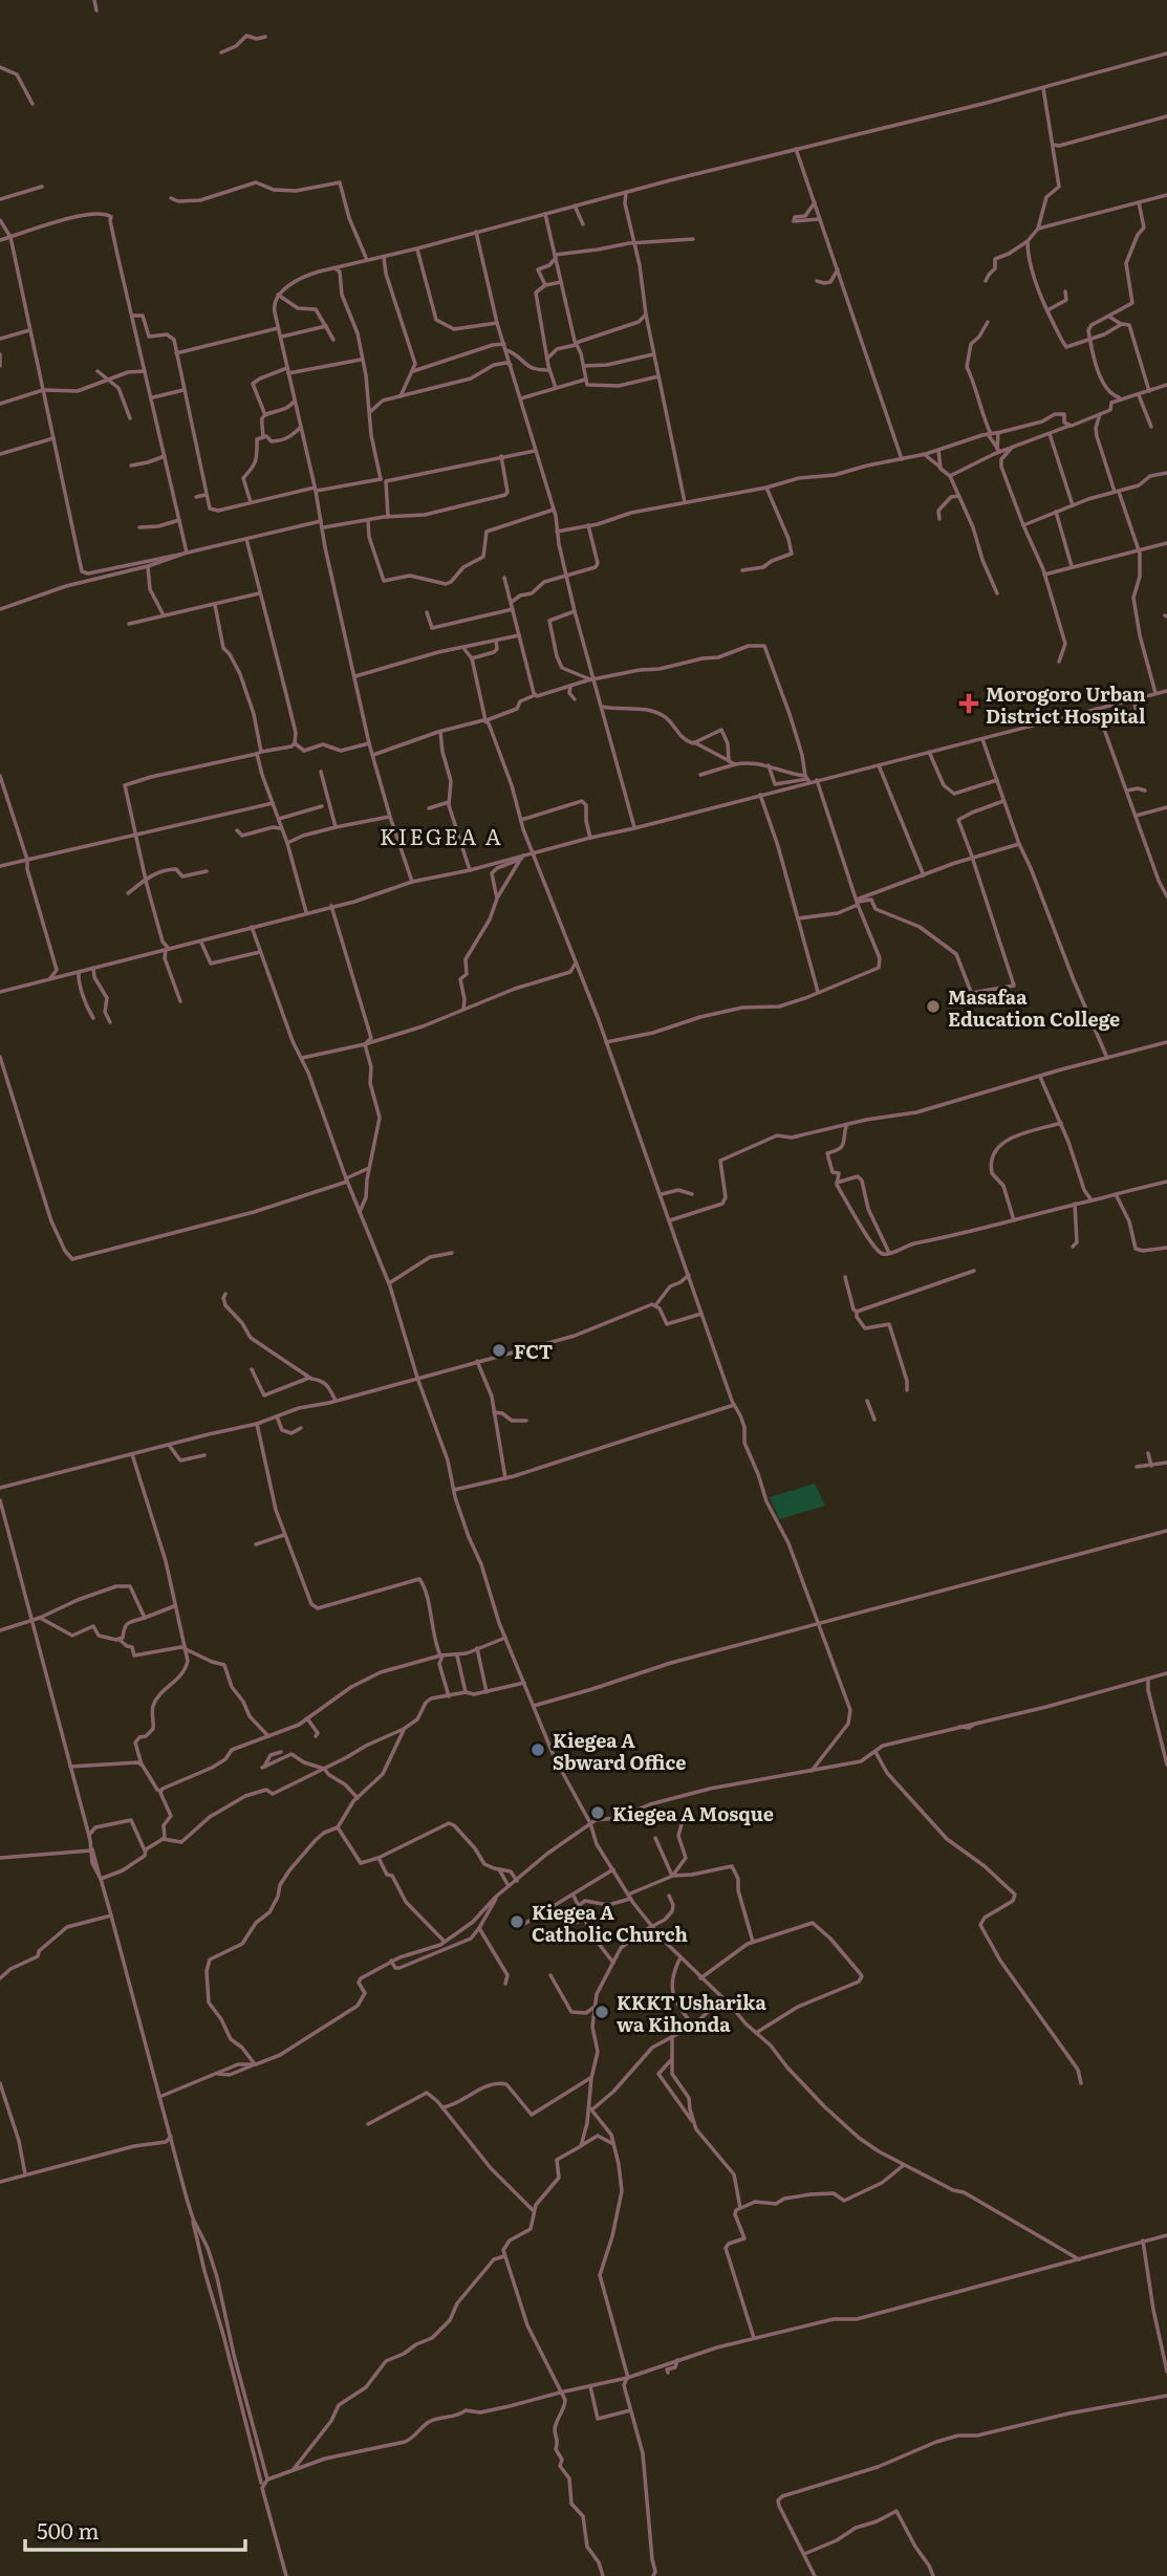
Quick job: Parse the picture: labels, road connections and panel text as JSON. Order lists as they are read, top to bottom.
{
  "districts": ["KIEGEA A"],
  "places": {
    "health": ["Morogoro Urban District Hospital"],
    "other": [
      "Masafaa Education College",
      "FCT",
      "Kiegea A Sbward Office",
      "Kiegea A Mosque",
      "Kiegea A Catholic Church",
      "KKKT Usharika wa Kihonda"
    ]
  },
  "scale_bar": "500 m"
}
